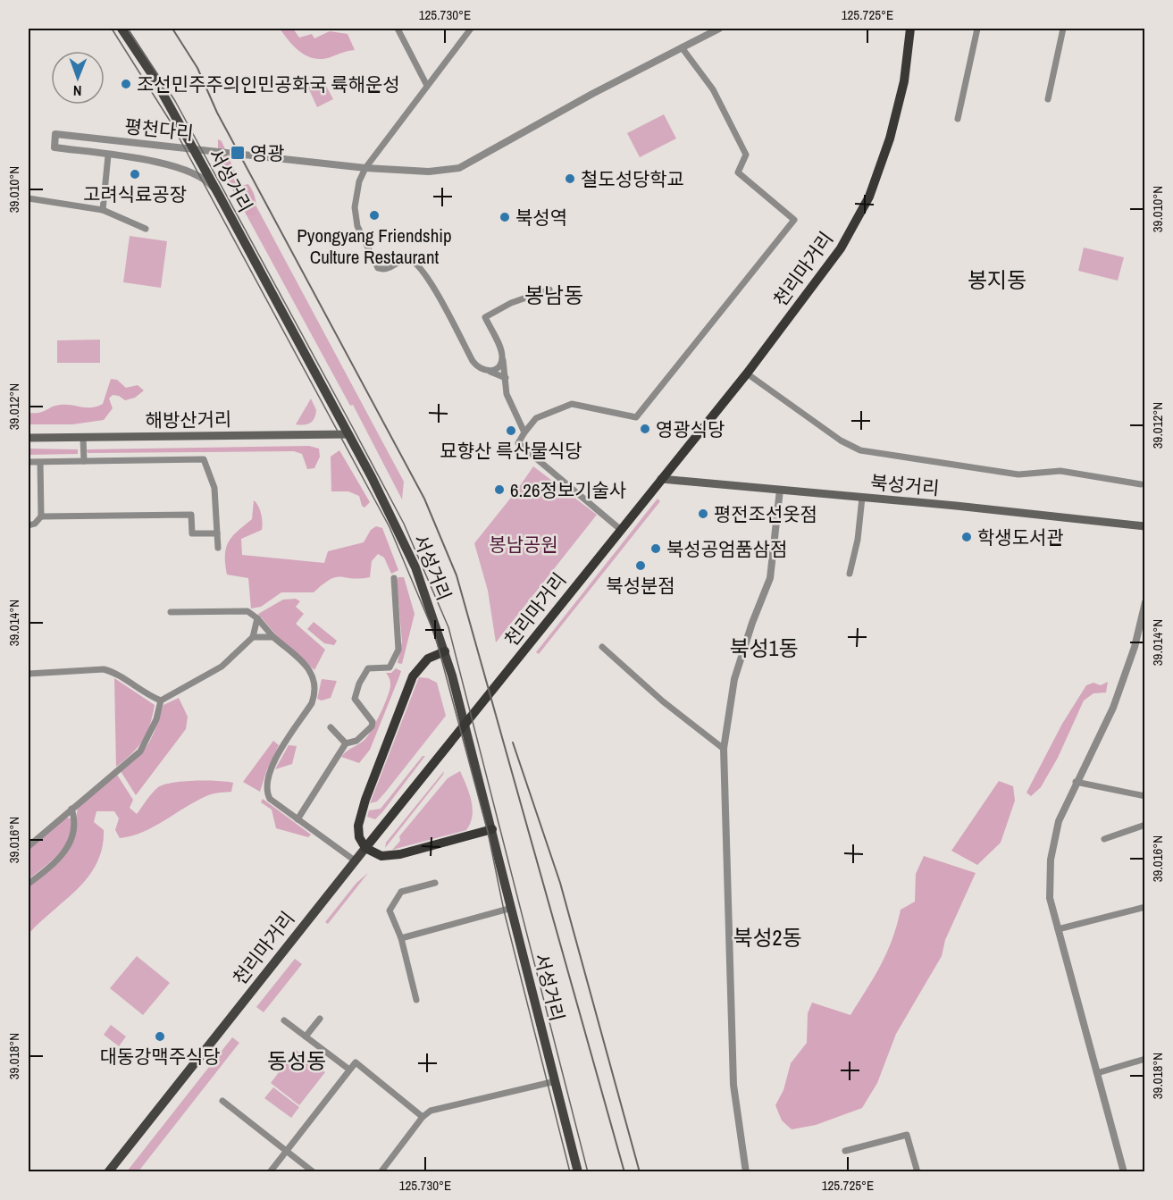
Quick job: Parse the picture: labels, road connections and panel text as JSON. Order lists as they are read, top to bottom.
{
  "streets": {
    "highway": ["천리마거리"],
    "main road": ["서성거리", "해방산거리", "북성거리"],
    "street": ["평천다리"]
  },
  "crossings": [
    ["서성거리", "해방산거리"],
    ["천리마거리", "북성거리"]
  ],
  "districts": [
    "봉지동",
    "봉남동",
    "북성1동",
    "북성2동",
    "동성동"
  ],
  "parks": ["봉남공원"],
  "places": {
    "other": [
      "조선민주주의인민공화국 륙해운성",
      "고려식료공장",
      "철도성당학교",
      "Pyongyang Friendship Culture Restaurant",
      "북성역",
      "영광식당",
      "묘향산 륵산물식당",
      "6.26정보기술사",
      "평전조선옷점",
      "학생도서관",
      "북성공엄품삼점",
      "북성분점",
      "대동강맥주식당"
    ],
    "transit": ["영광"]
  },
  "north": "bottom",
  "coordinates": [
    "125.730°E",
    "125.725°E",
    "39.010°N",
    "39.012°N",
    "39.014°N",
    "39.016°N",
    "39.018°N"
  ]
}
